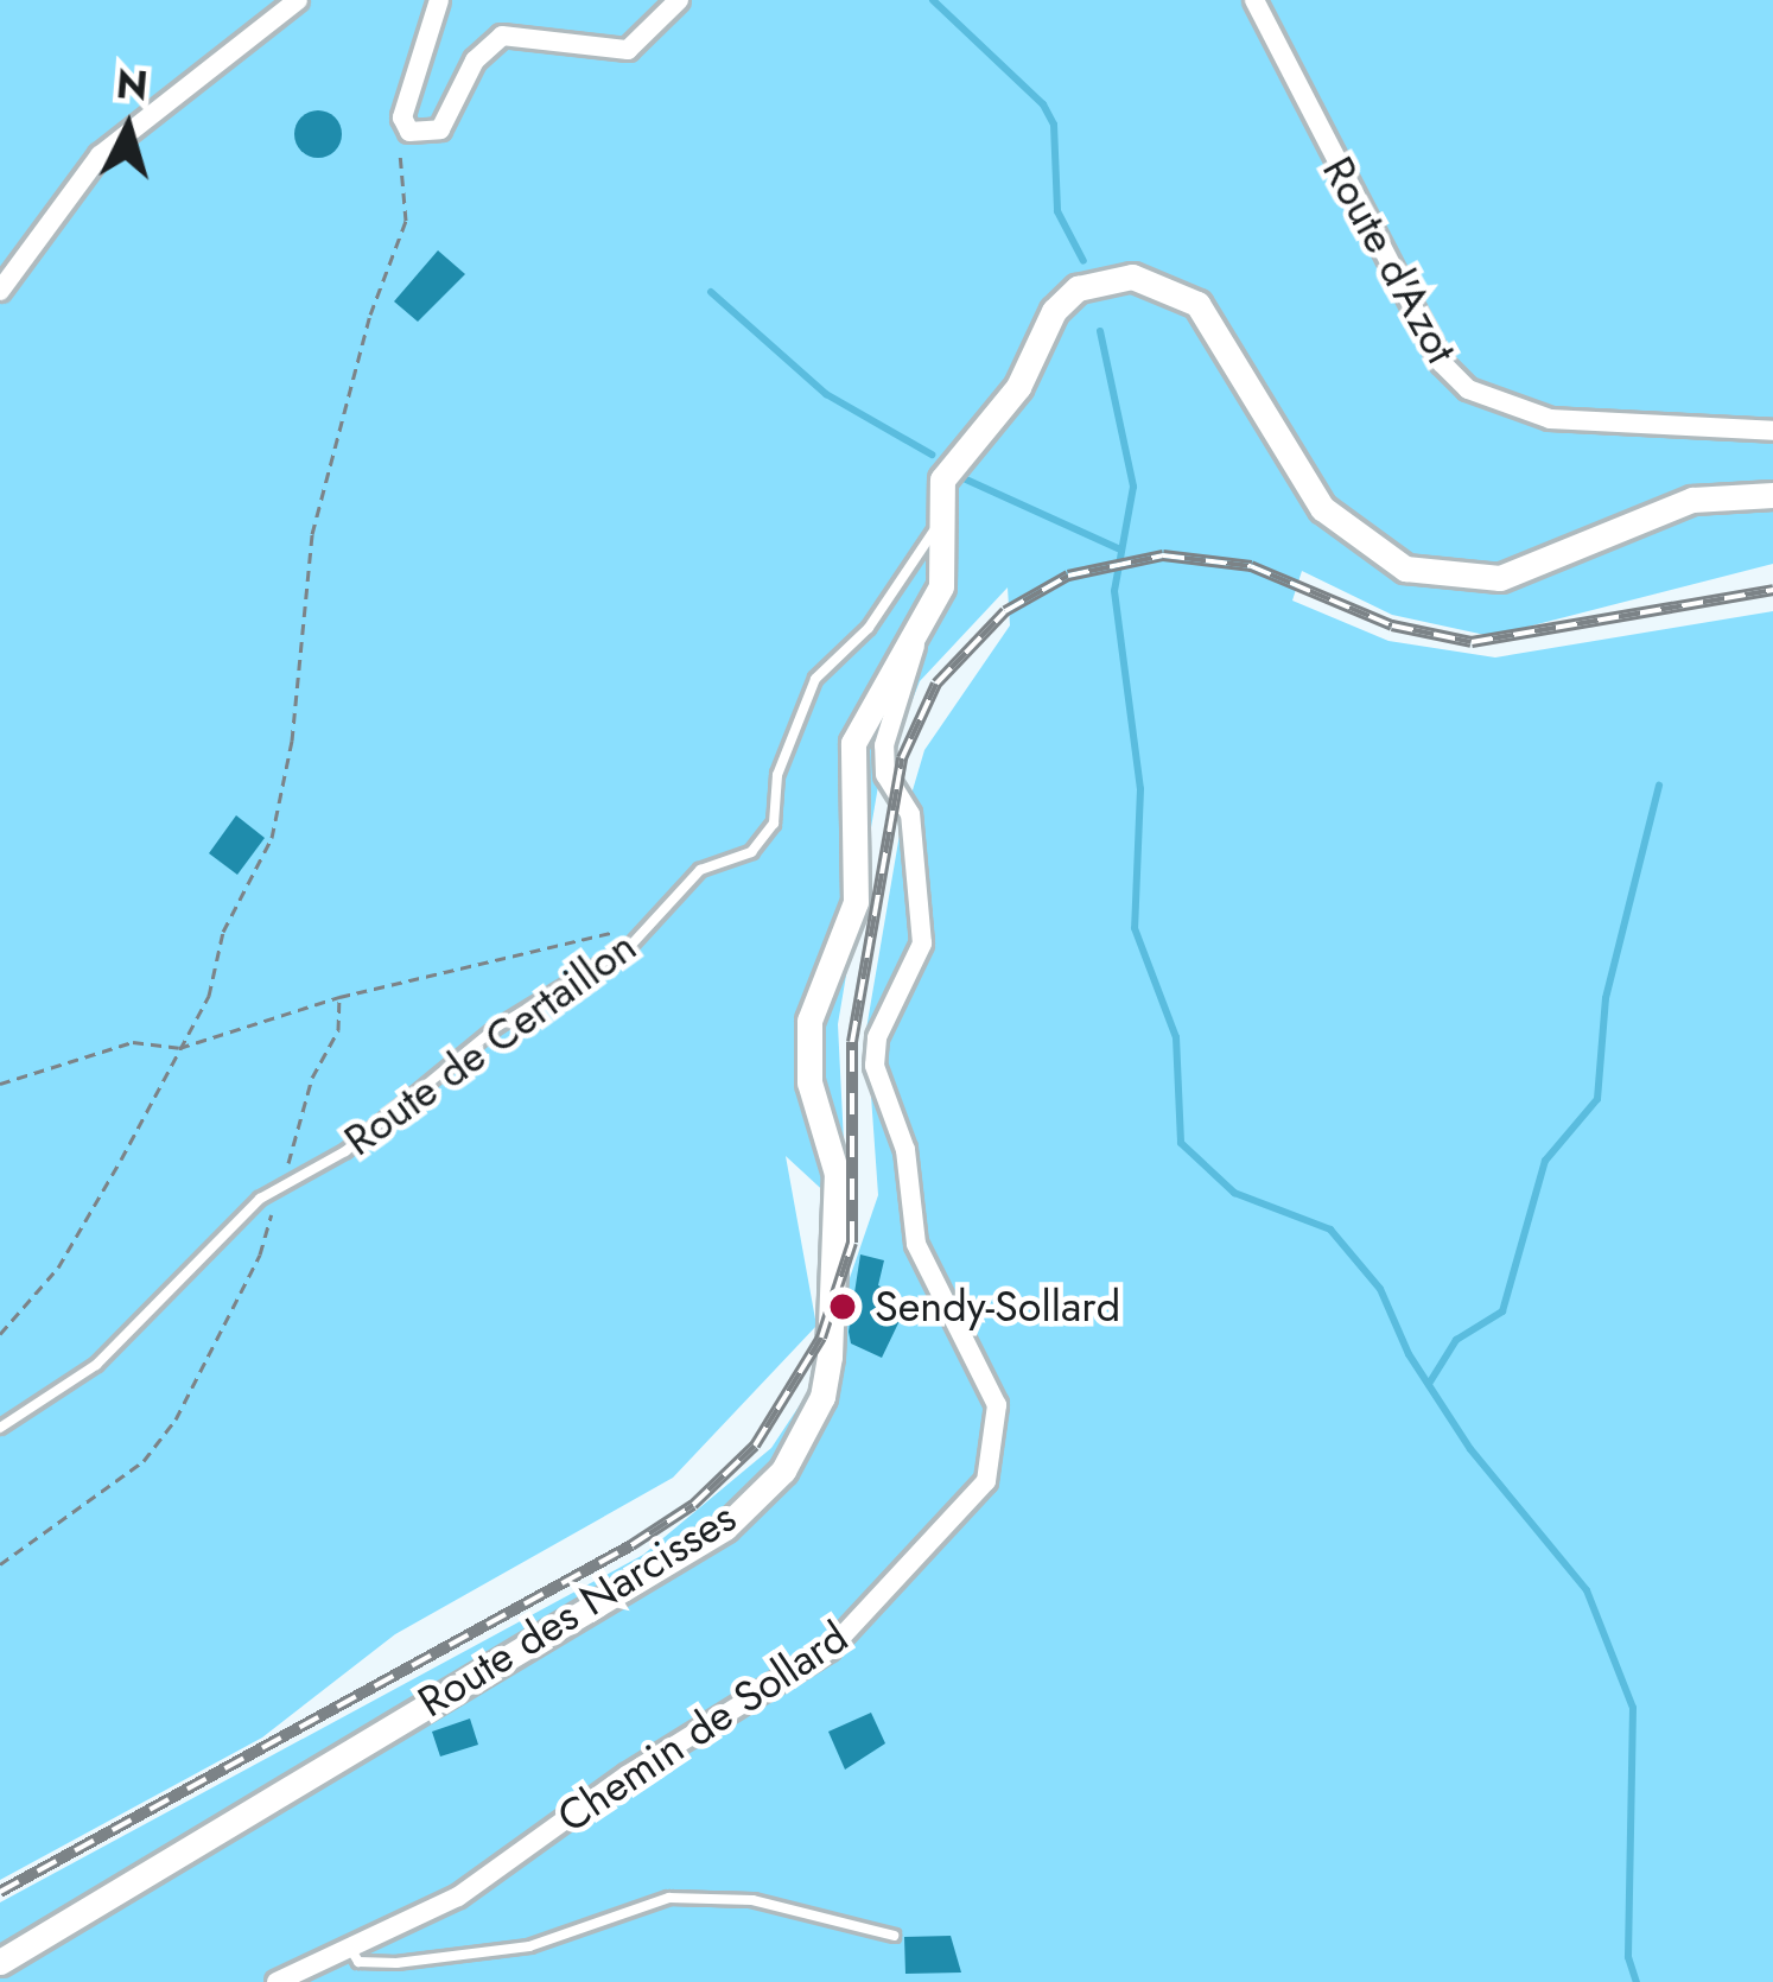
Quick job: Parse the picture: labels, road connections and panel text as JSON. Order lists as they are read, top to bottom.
{
  "streets": {
    "street": ["Route d'Azot", "Route des Narcisses", "Chemin de Sollard"],
    "lane": ["Route de Certaillon"]
  },
  "crossings": [
    ["Route de Certaillon", "Route des Narcisses"],
    ["Route des Narcisses", "Chemin de Sollard"]
  ],
  "places": ["Sendy-Sollard"],
  "north": "top"
}
